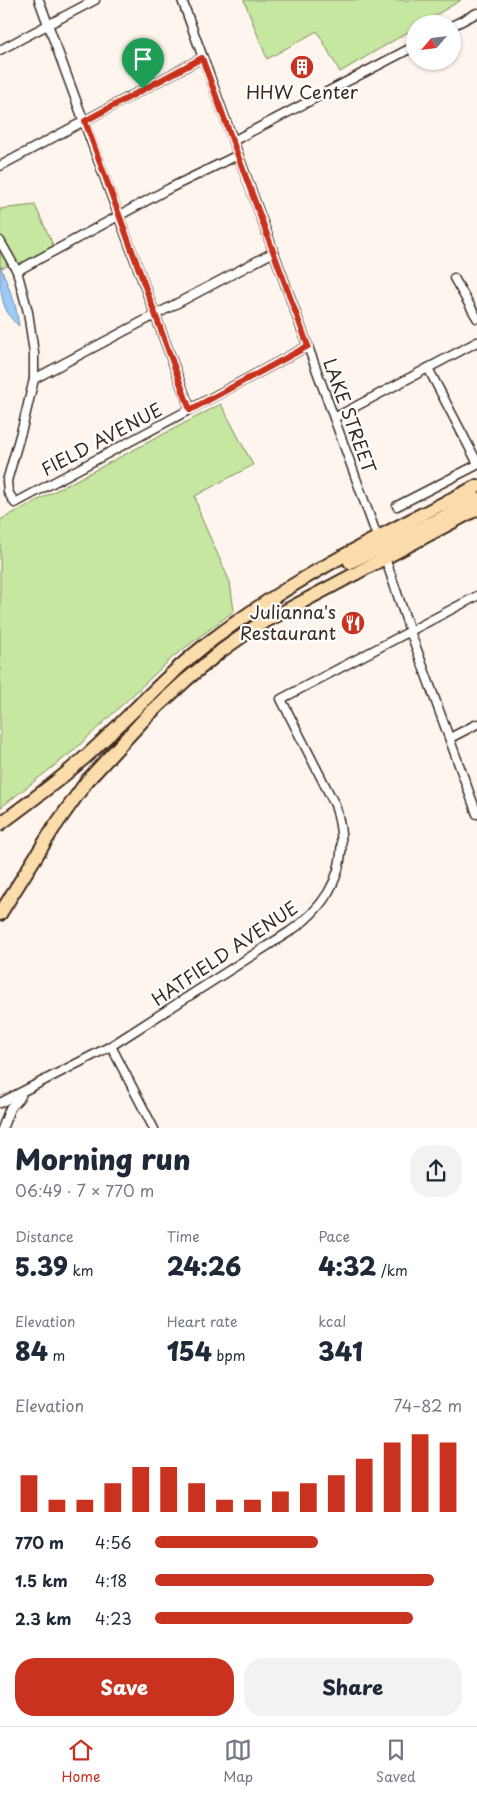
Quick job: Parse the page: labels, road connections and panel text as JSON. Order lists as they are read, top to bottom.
{
  "streets": {
    "street": ["LAKE STREET", "FIELD AVENUE", "HATFIELD AVENUE"]
  },
  "crossings": [
    ["LAKE STREET", "FIELD AVENUE"],
    ["LAKE STREET", "HATFIELD AVENUE"]
  ],
  "places": {
    "building": ["HHW Center"],
    "restaurant": ["Julianna's Restaurant"]
  },
  "north": "bottom left",
  "page": {
    "heading": ["Morning run", "06:49 · 7 × 770 m"],
    "stats": [
      ["Distance", "5.39 km"],
      ["Time", "24:26"],
      ["Pace", "4:32 /km"],
      ["Elevation", "84 m"],
      ["Heart rate", "154 bpm"],
      ["kcal", "341"]
    ],
    "chart": ["Elevation", "74–82 m"],
    "list": [
      {
        "name": "770 m",
        "note": "4:56"
      },
      {
        "name": "1.5 km",
        "note": "4:18"
      },
      {
        "name": "2.3 km",
        "note": "4:23"
      }
    ],
    "buttons": ["Save", "Share"],
    "tabs": ["Home", "Map", "Saved"]
  }
}
